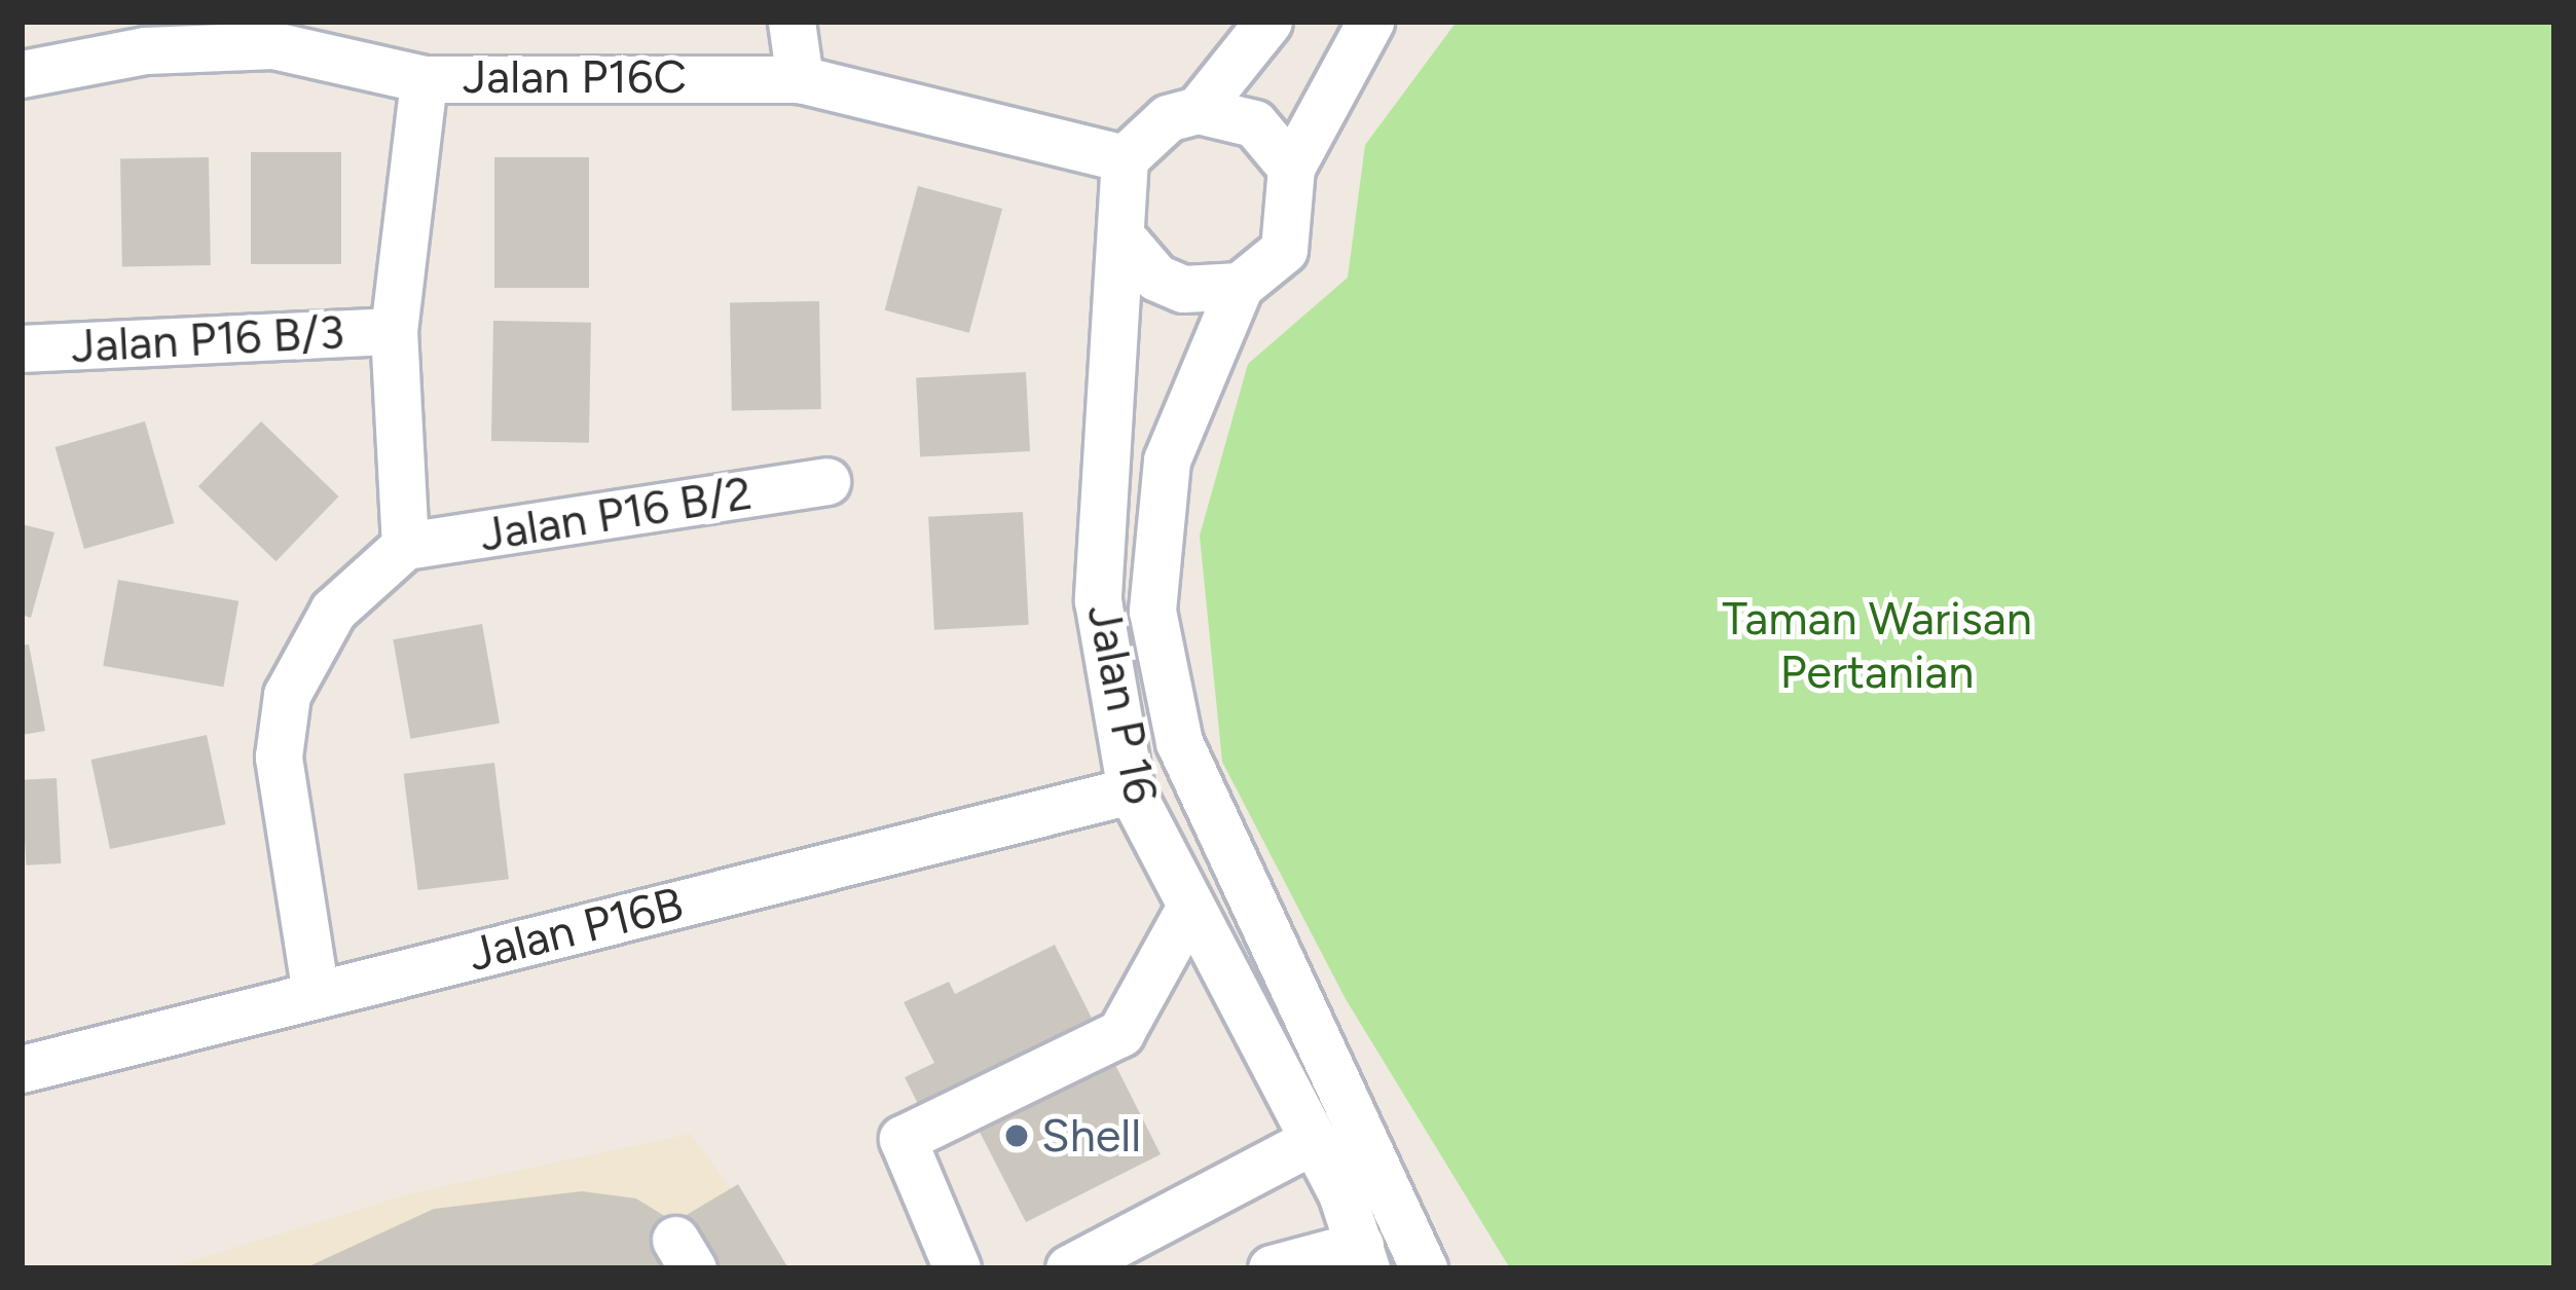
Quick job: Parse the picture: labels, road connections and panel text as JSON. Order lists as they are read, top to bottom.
{
  "streets": {
    "street": [
      "Jalan P16C",
      "Jalan P16 B/3",
      "Jalan P16 B/2",
      "Jalan P 16",
      "Jalan P16B"
    ]
  },
  "crossings": [
    ["Jalan P16C", "Jalan P 16"],
    ["Jalan P 16", "Jalan P16B"]
  ],
  "parks": ["Taman Warisan Pertanian"],
  "places": ["Shell"]
}
